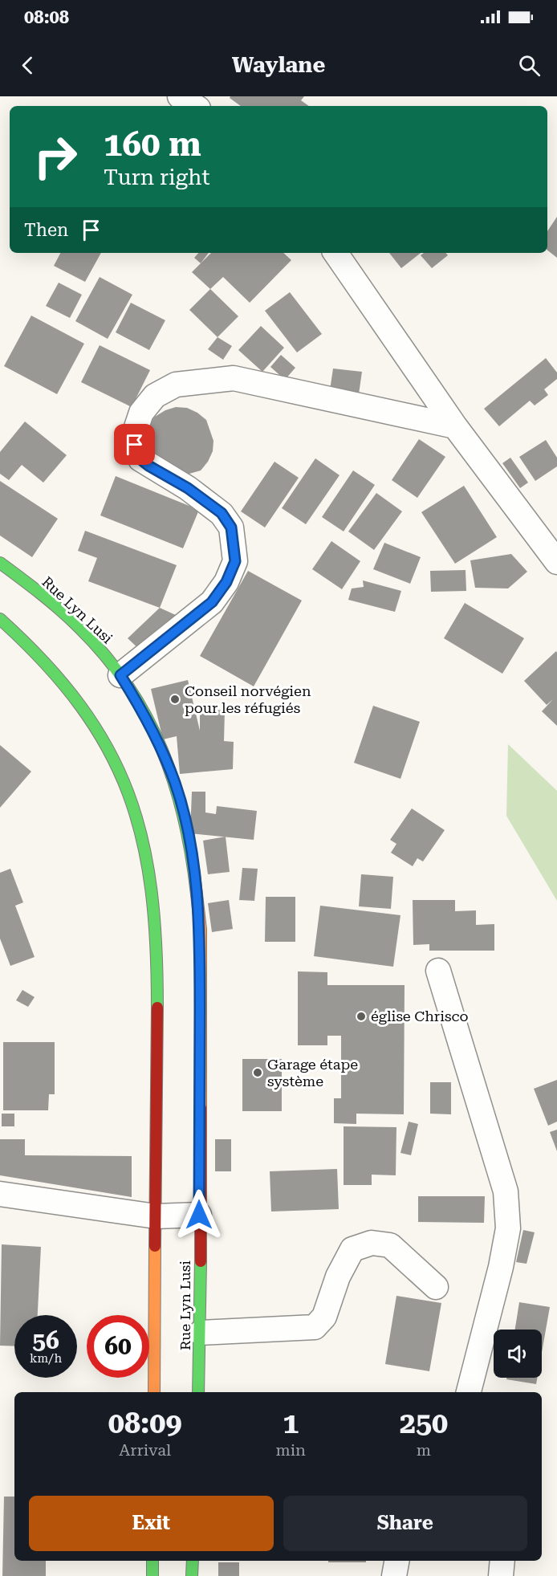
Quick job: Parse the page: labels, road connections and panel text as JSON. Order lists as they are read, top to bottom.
{
  "streets": {
    "main road": ["Rue Lyn Lusi"]
  },
  "places": ["Conseil norvégien pour les réfugiés", "église Chrisco", "Garage étape système"],
  "page": {
    "status": "08:08",
    "header": "Waylane",
    "turn": ["160 m", "Turn right"],
    "then": "Then",
    "speed": "56 km/h",
    "limit": "60",
    "eta": [
      "08:09",
      "Arrival",
      "1",
      "min",
      "250",
      "m"
    ],
    "buttons": ["Exit", "Share"]
  }
}
